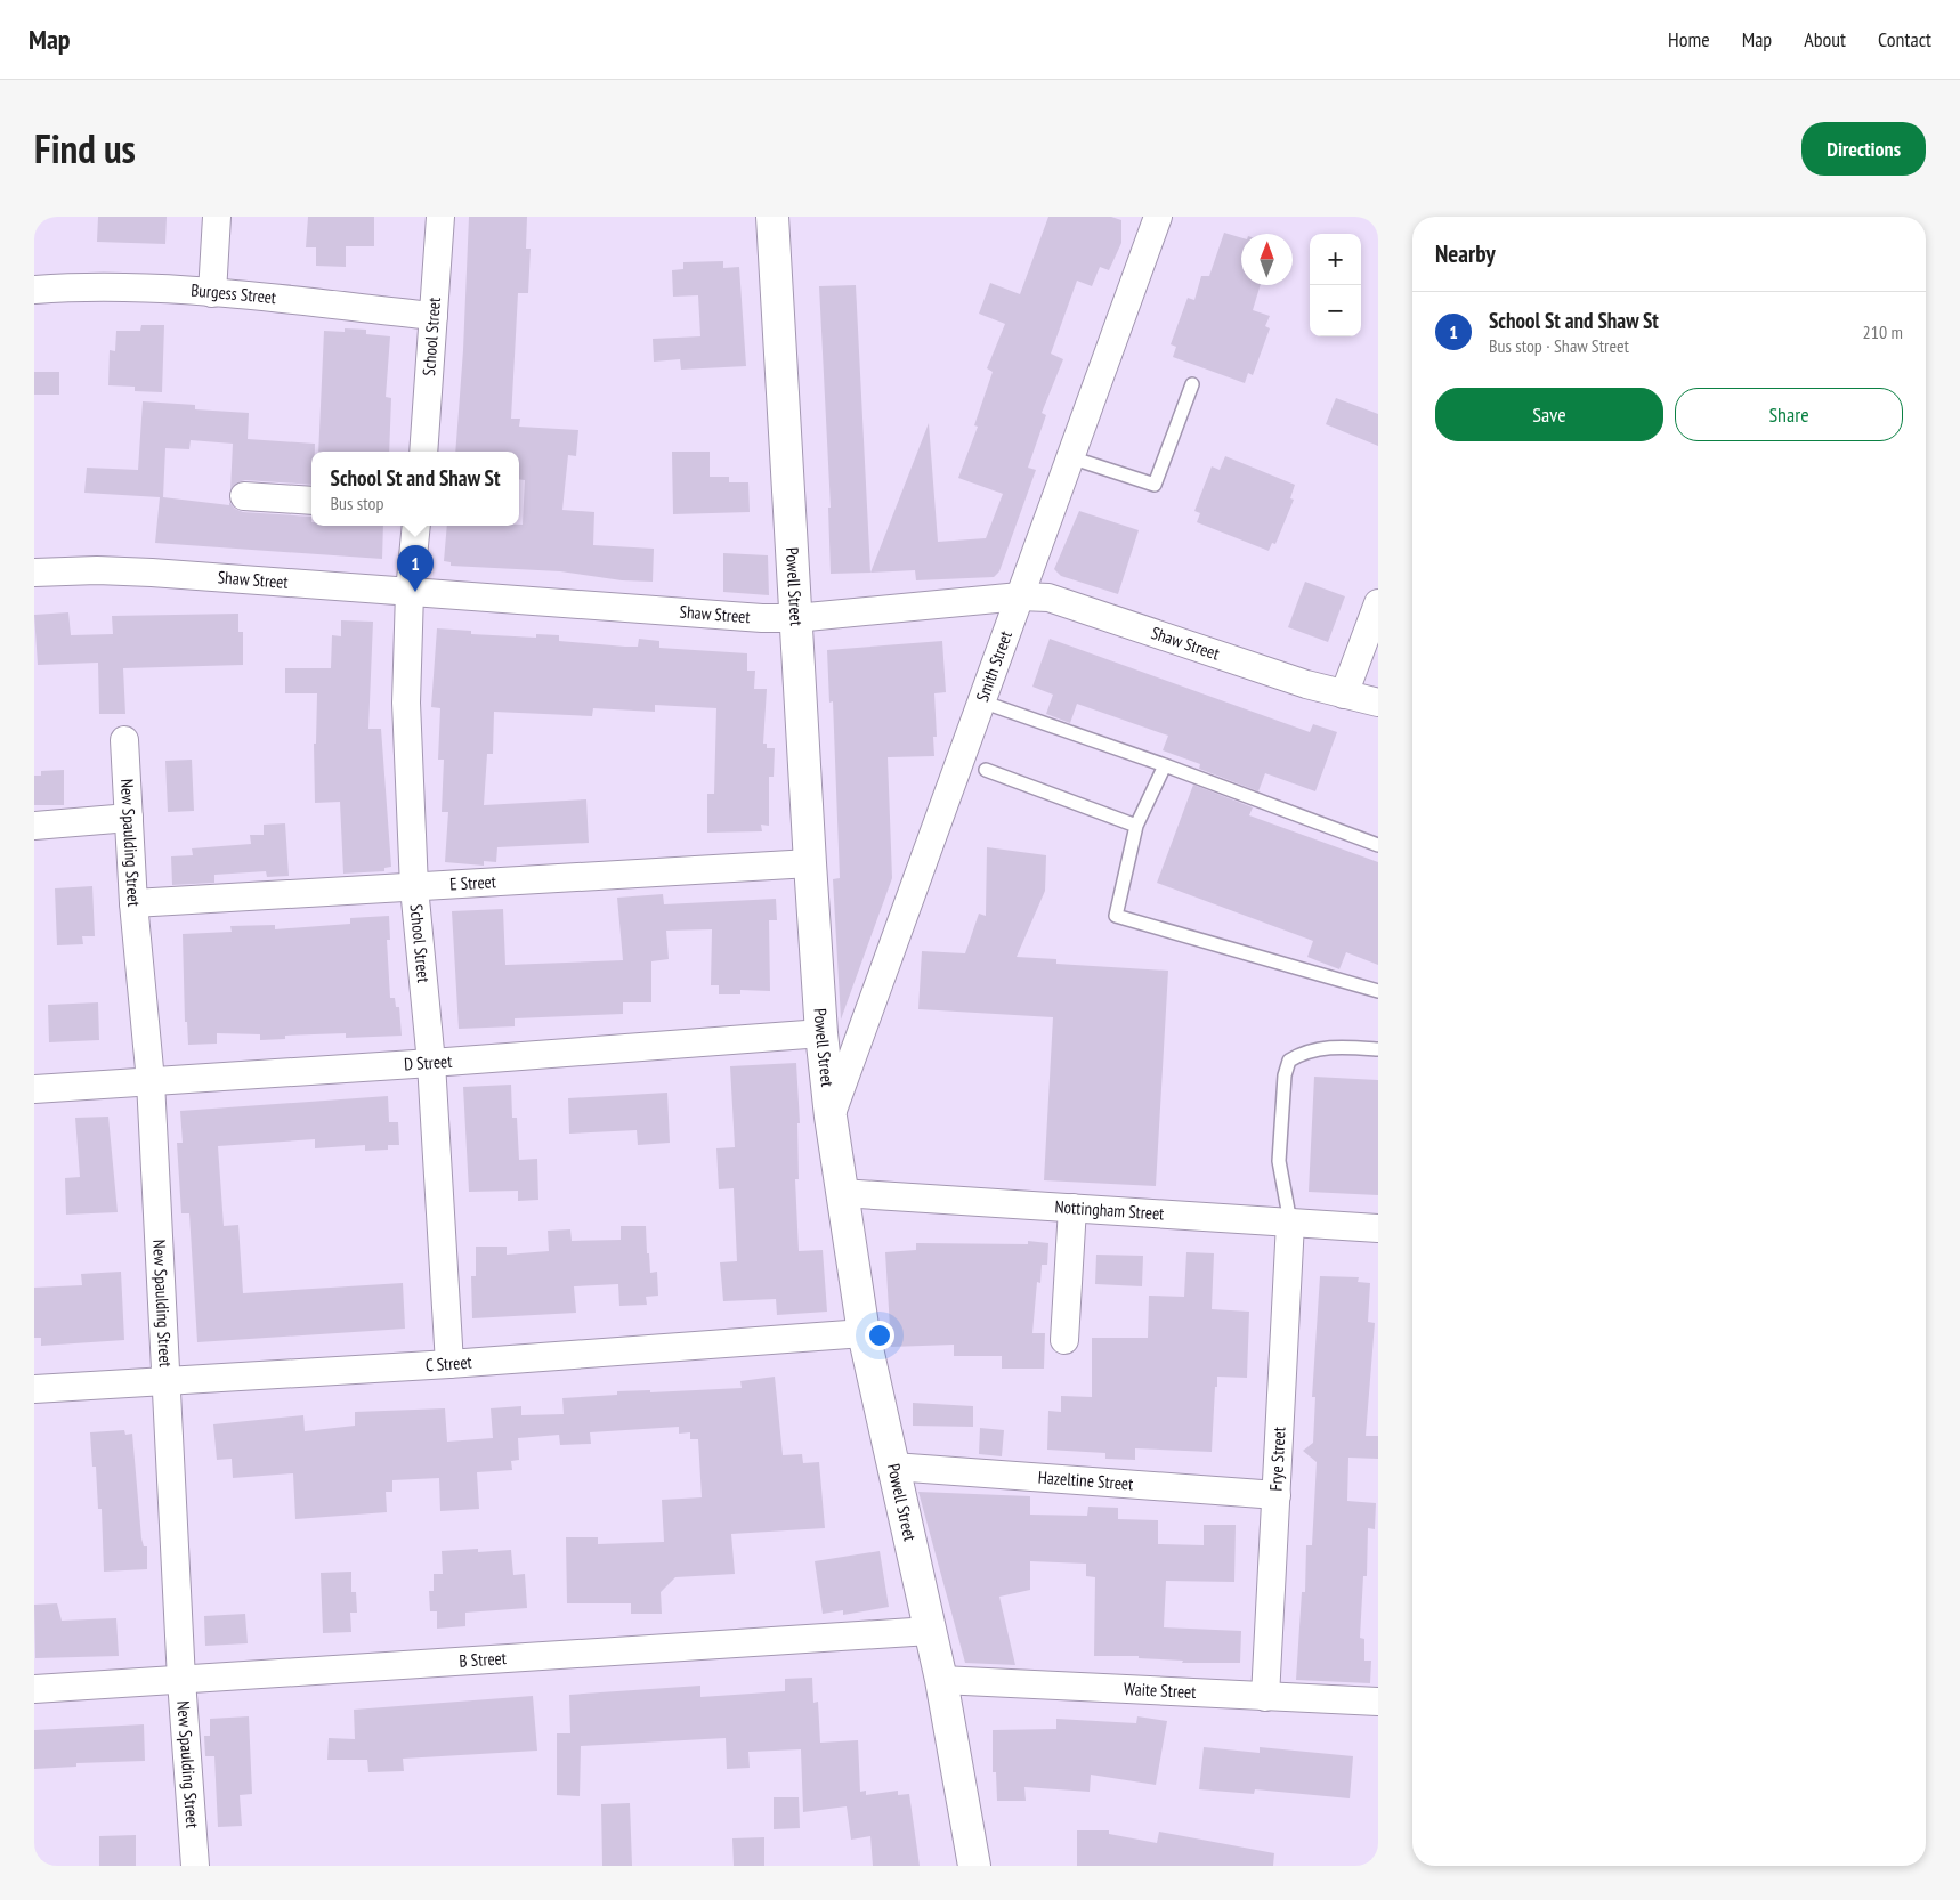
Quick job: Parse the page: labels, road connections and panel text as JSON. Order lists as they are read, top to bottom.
{
  "streets": {
    "street": [
      "Burgess Street",
      "School Street",
      "Shaw Street",
      "Powell Street",
      "Smith Street",
      "New Spaulding Street",
      "E Street",
      "D Street",
      "Nottingham Street",
      "C Street",
      "Frye Street",
      "Hazeltine Street",
      "B Street",
      "Waite Street"
    ]
  },
  "crossings": [
    ["Burgess Street", "School Street"],
    ["School Street", "Shaw Street"],
    ["School Street", "E Street"],
    ["School Street", "D Street"],
    ["School Street", "C Street"],
    ["Shaw Street", "Powell Street"],
    ["Shaw Street", "Smith Street"],
    ["Powell Street", "Smith Street"],
    ["Powell Street", "E Street"],
    ["Powell Street", "D Street"],
    ["Powell Street", "Nottingham Street"],
    ["Powell Street", "C Street"],
    ["Powell Street", "Hazeltine Street"],
    ["Powell Street", "B Street"],
    ["Powell Street", "Waite Street"],
    ["New Spaulding Street", "E Street"],
    ["New Spaulding Street", "D Street"],
    ["New Spaulding Street", "C Street"],
    ["New Spaulding Street", "B Street"],
    ["Nottingham Street", "Frye Street"],
    ["Frye Street", "Hazeltine Street"],
    ["Frye Street", "Waite Street"]
  ],
  "north": "top",
  "page": {
    "header": "Map",
    "nav": [
      "Home",
      "Map",
      "About",
      "Contact"
    ],
    "title": "Find us",
    "buttons": [
      "Directions",
      ["Save", "Share"]
    ],
    "heading": "Nearby",
    "map_buttons": ["+", "−"],
    "list": [
      {
        "mark": "1",
        "name": "School St and Shaw St",
        "note": "Bus stop · Shaw Street",
        "value": "210 m"
      }
    ],
    "popup": ["School St and Shaw St", "Bus stop"],
    "pins": "1"
  }
}
